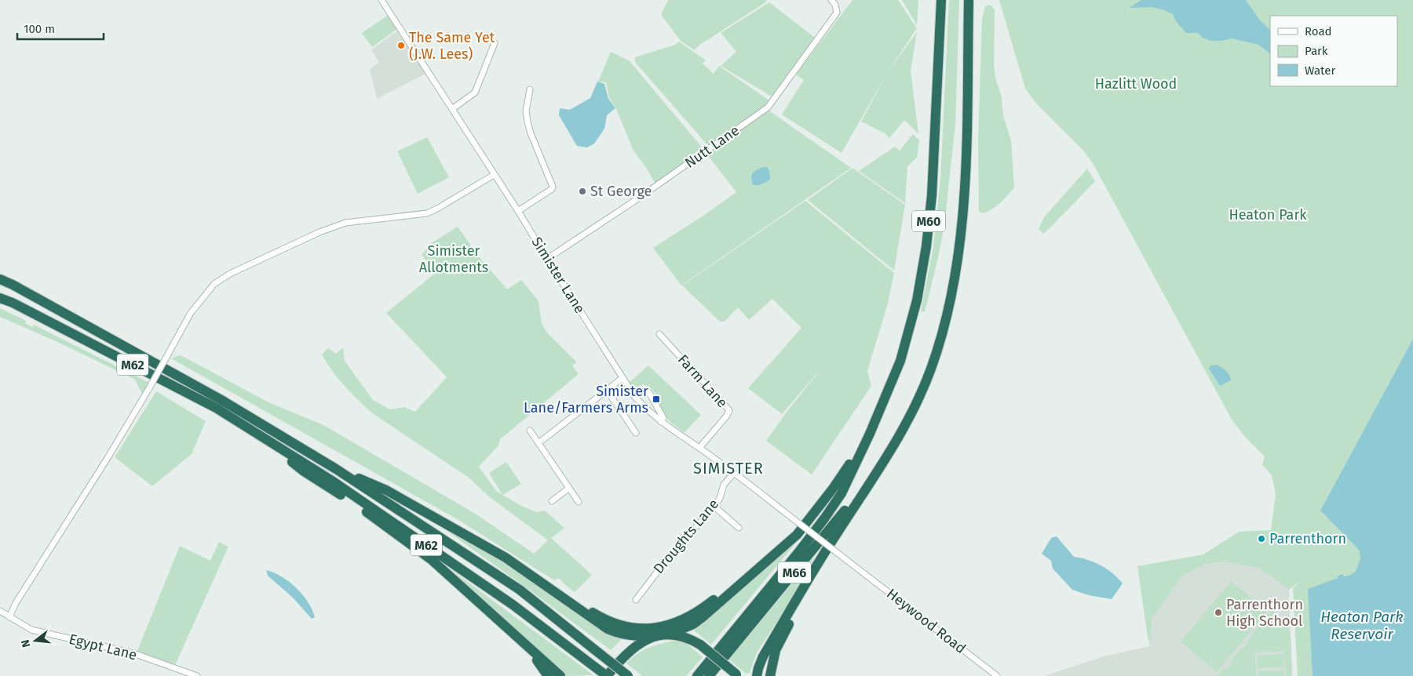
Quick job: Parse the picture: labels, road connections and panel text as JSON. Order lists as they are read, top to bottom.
{
  "streets": {
    "highway": ["M60", "M62", "M66"],
    "street": [
      "Nutt Lane",
      "Simister Lane",
      "Farm Lane",
      "Droughts Lane",
      "Heywood Road",
      "Egypt Lane"
    ]
  },
  "crossings": [
    ["Nutt Lane", "Simister Lane"],
    ["M60", "M66"],
    ["Simister Lane", "Farm Lane"],
    ["Simister Lane", "Droughts Lane"],
    ["Simister Lane", "Heywood Road"]
  ],
  "districts": ["SIMISTER"],
  "water": ["Heaton Park Reservoir"],
  "parks": ["Hazlitt Wood", "Heaton Park", "Simister Allotments"],
  "places": {
    "other": [
      "The Same Yet (J.W. Lees)",
      "St George",
      "Parrenthorn",
      "Parrenthorn High School"
    ],
    "transit": ["Simister Lane/Farmers Arms"]
  },
  "legend": ["Road", "Park", "Water"],
  "scale_bar": "100 m",
  "north": "left"
}
